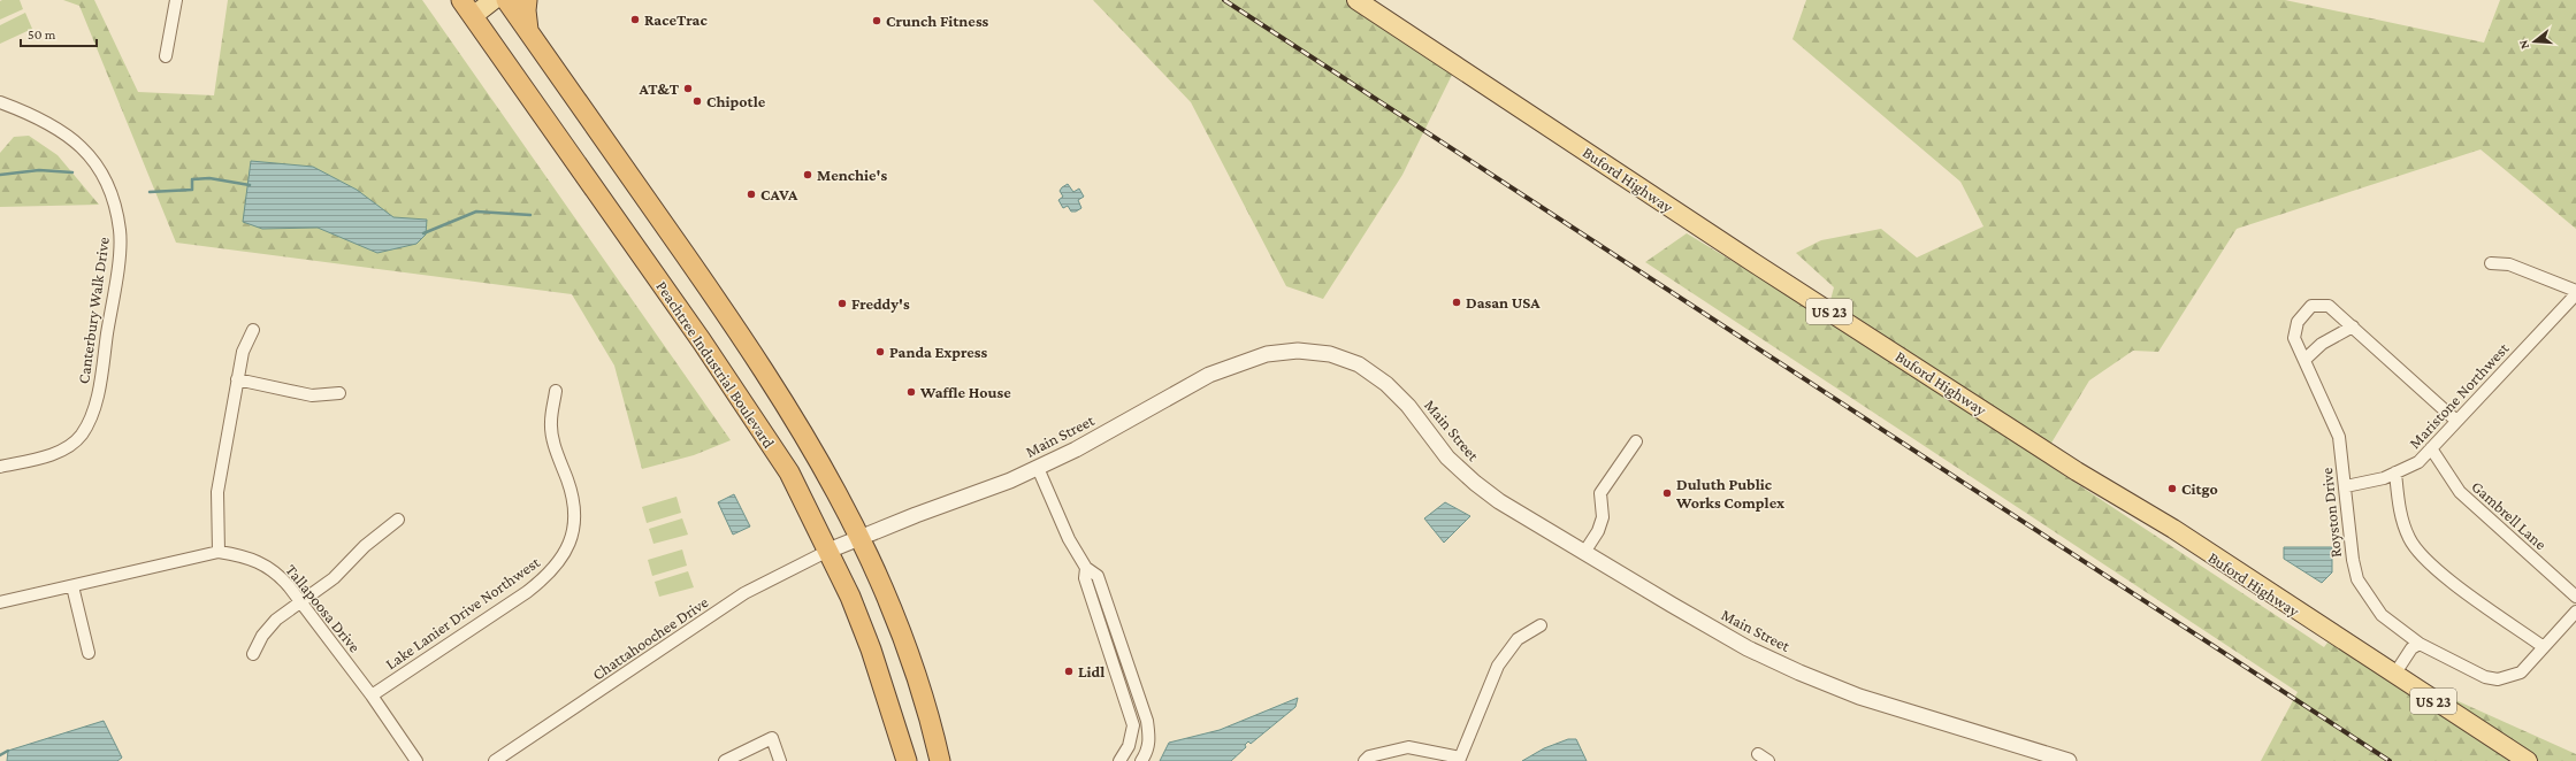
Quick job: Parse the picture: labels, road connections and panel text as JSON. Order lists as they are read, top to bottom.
{
  "streets": {
    "highway": ["Peachtree Industrial Boulevard"],
    "main road": ["Buford Highway", "US 23"],
    "street": [
      "Canterbury Walk Drive",
      "Maristone Northwest",
      "Main Street",
      "Royston Drive",
      "Gambrell Lane",
      "Tallapoosa Drive",
      "Lake Lanier Drive Northwest",
      "Chattahoochee Drive"
    ]
  },
  "crossings": [
    ["Peachtree Industrial Boulevard", "Main Street"],
    ["Peachtree Industrial Boulevard", "Chattahoochee Drive"],
    ["Maristone Northwest", "Royston Drive"],
    ["Maristone Northwest", "Gambrell Lane"],
    ["Main Street", "Chattahoochee Drive"],
    ["Tallapoosa Drive", "Lake Lanier Drive Northwest"]
  ],
  "places": [
    "RaceTrac",
    "Crunch Fitness",
    "AT&T",
    "Chipotle",
    "Menchie's",
    "CAVA",
    "Dasan USA",
    "Freddy's",
    "Panda Express",
    "Waffle House",
    "Citgo",
    "Duluth Public Works Complex",
    "Lidl"
  ],
  "scale_bar": "50 m",
  "north": "left"
}
